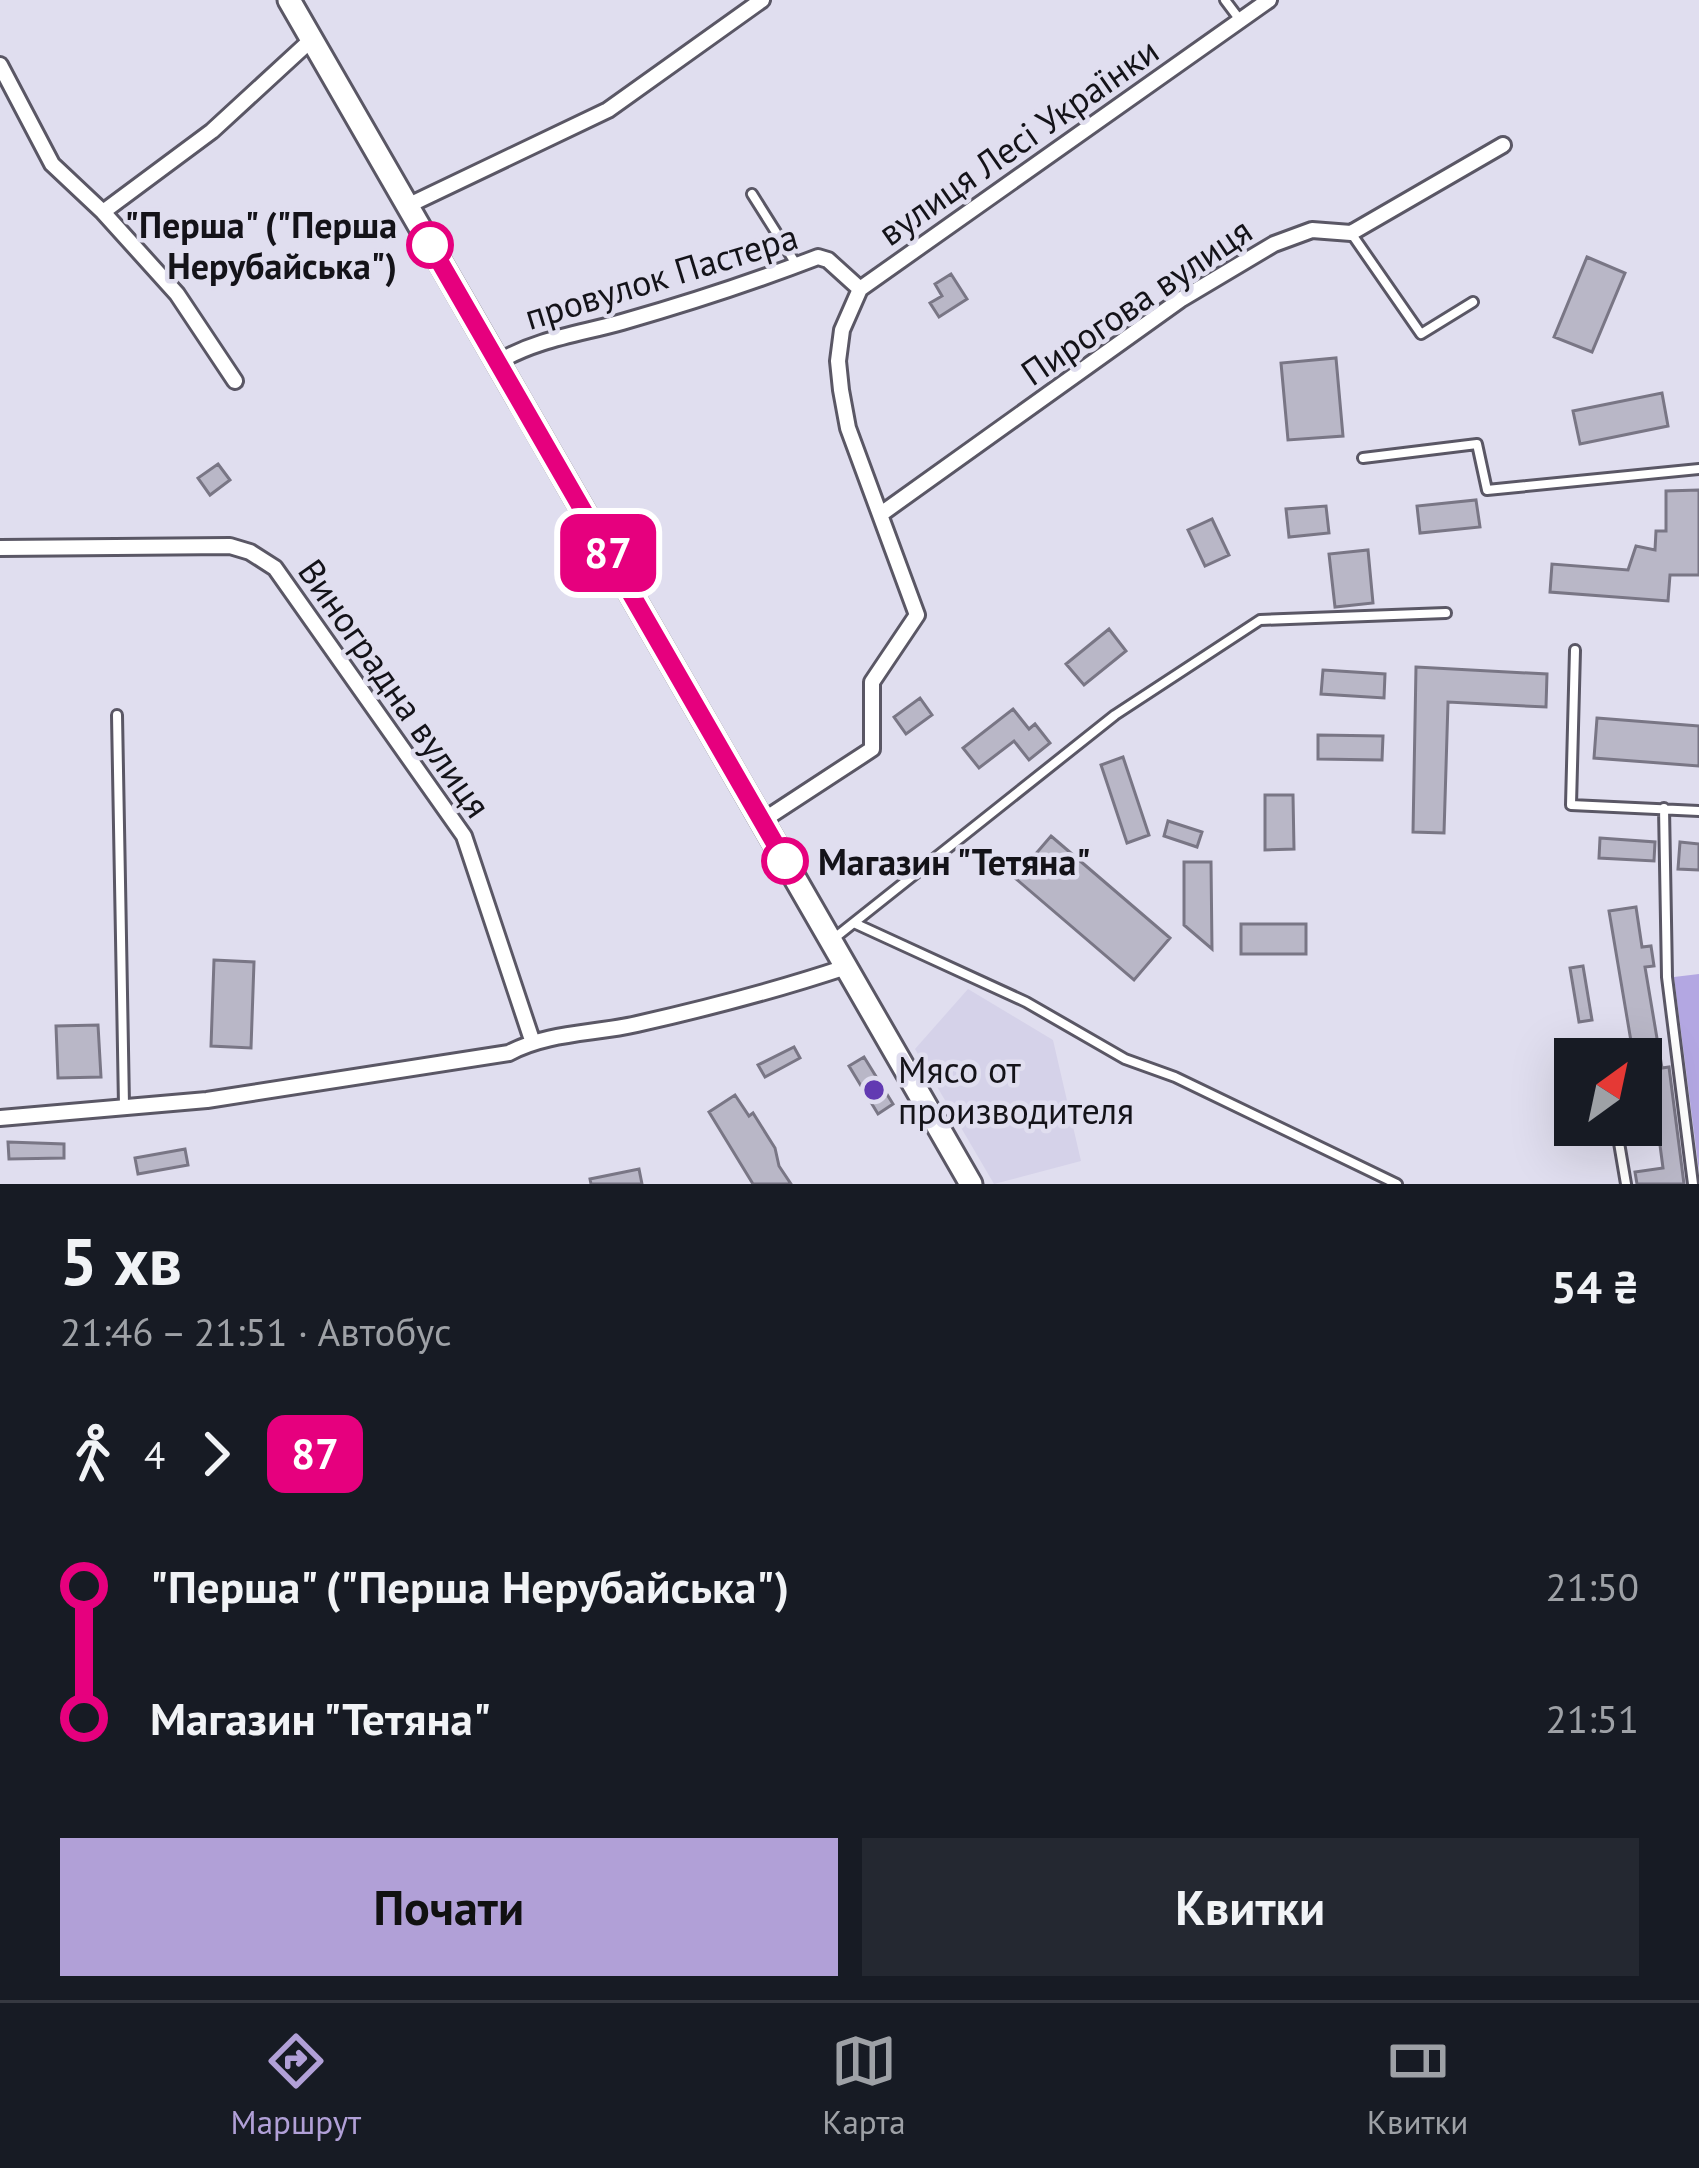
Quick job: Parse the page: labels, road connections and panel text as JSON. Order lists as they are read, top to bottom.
{
  "streets": {
    "street": [
      "вулиця Лесі Українки",
      "провулок Пастера",
      "Пирогова вулиця",
      "Виноградна вулиця"
    ]
  },
  "crossings": [
    ["вулиця Лесі Українки", "провулок Пастера"]
  ],
  "places": ["\"Перша\" (\"Перша Нерубайська\")", "Магазин \"Тетяна\"", "Мясо от производителя"],
  "lines": ["bus line 87"],
  "north": "top right",
  "page": {
    "on_map": "87",
    "heading": ["5 хв", "21:46 – 21:51 · Автобус", "54 ₴"],
    "legs": ["4", "87"],
    "list": [
      {
        "name": "\"Перша\" (\"Перша Нерубайська\")",
        "value": "21:50"
      },
      {
        "name": "Магазин \"Тетяна\"",
        "value": "21:51"
      }
    ],
    "buttons": ["Почати", "Квитки"],
    "tabs": ["Маршрут", "Карта", "Квитки"]
  }
}
